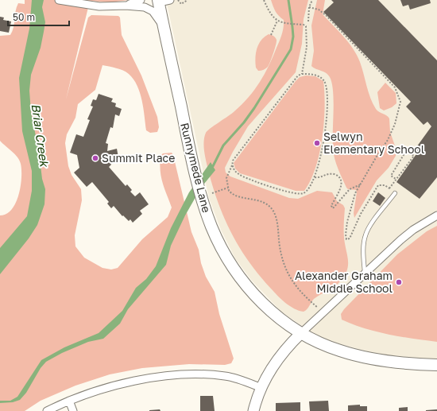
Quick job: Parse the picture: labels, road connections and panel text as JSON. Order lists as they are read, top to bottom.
{
  "streets": {
    "main road": ["Runnymede Lane"]
  },
  "water": ["Briar Creek"],
  "places": ["Selwyn Elementary School", "Summit Place", "Alexander Graham Middle School"],
  "scale_bar": "50 m"
}
